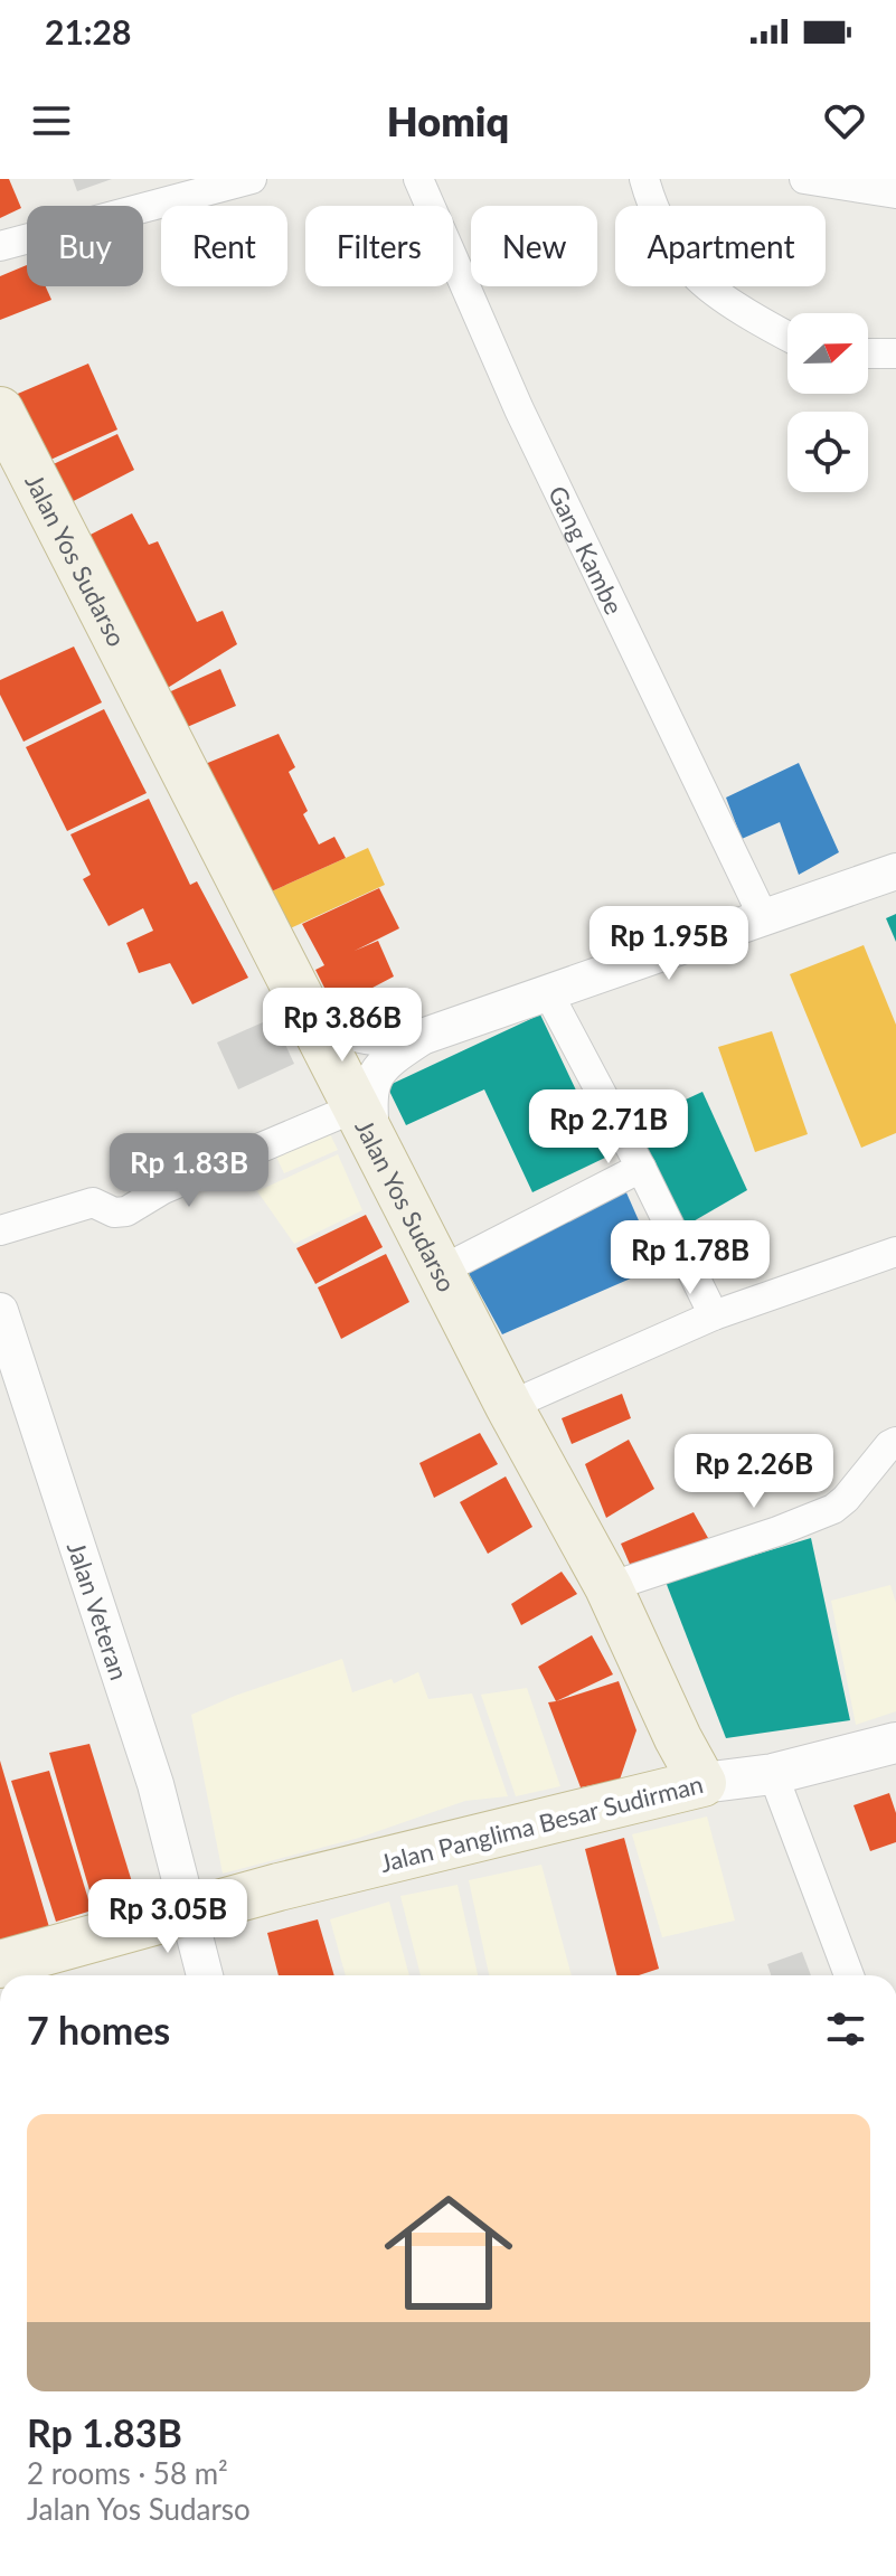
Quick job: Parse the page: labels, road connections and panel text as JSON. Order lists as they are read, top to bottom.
{
  "streets": {
    "highway": ["Jalan Yos Sudarso", "Jalan Panglima Besar Sudirman"],
    "street": ["Gang Kambe", "Jalan Veteran"]
  },
  "crossings": [
    ["Jalan Yos Sudarso", "Jalan Panglima Besar Sudirman"],
    ["Jalan Veteran", "Jalan Panglima Besar Sudirman"]
  ],
  "north": "right",
  "page": {
    "status": "21:28",
    "header": "Homiq",
    "chip": [
      "Buy",
      "Rent",
      "Filters",
      "New",
      "Apartment"
    ],
    "price": [
      "Rp 1.95B",
      "Rp 3.86B",
      "Rp 2.71B",
      "Rp 1.83B",
      "Rp 1.78B",
      "Rp 2.26B",
      "Rp 3.05B"
    ],
    "heading": "7 homes",
    "list": [
      {
        "name": "Rp 1.83B",
        "note": "2 rooms · 58 m² · Jalan Yos Sudarso"
      }
    ]
  }
}
